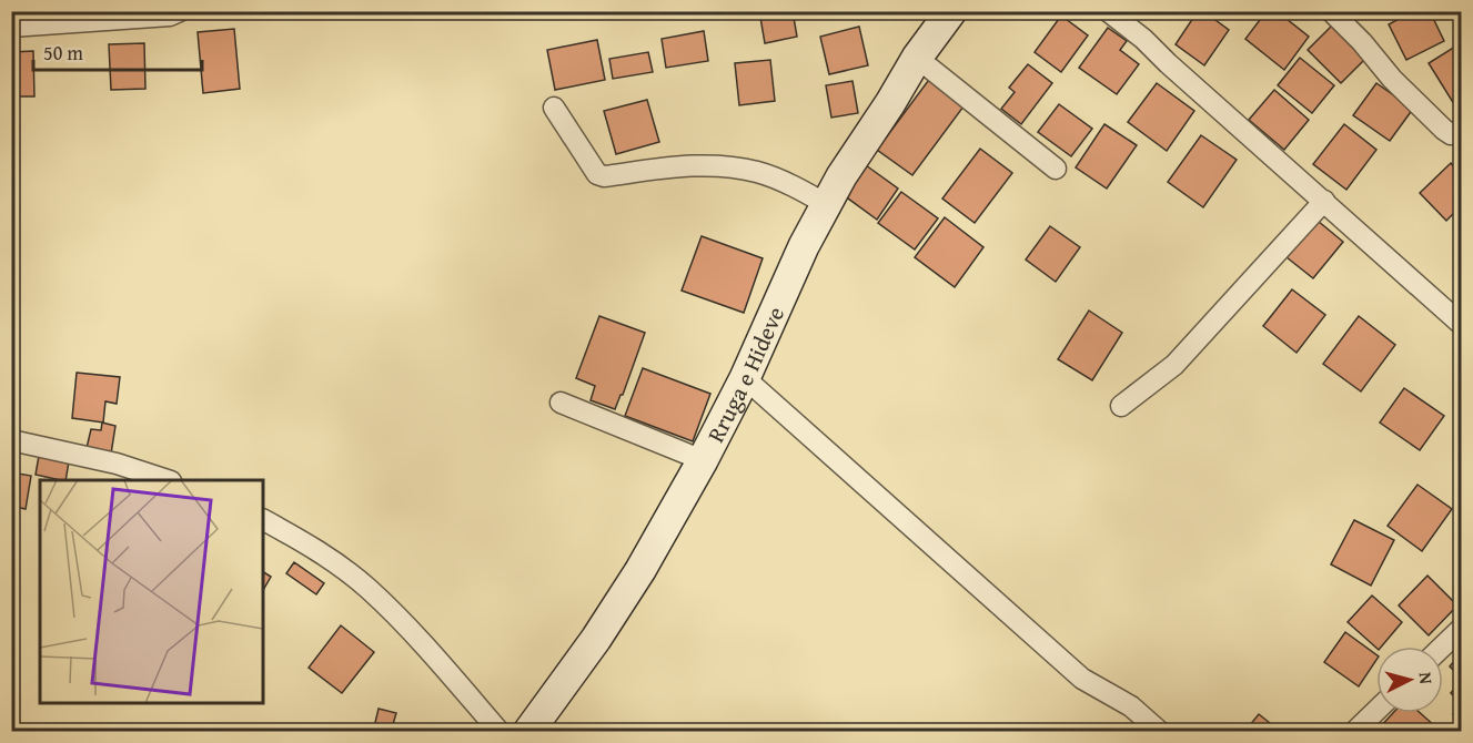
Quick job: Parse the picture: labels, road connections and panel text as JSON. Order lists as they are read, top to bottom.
{
  "streets": {
    "main road": ["Rruga e Hideve"]
  },
  "scale_bar": "50 m",
  "north": "right"
}
